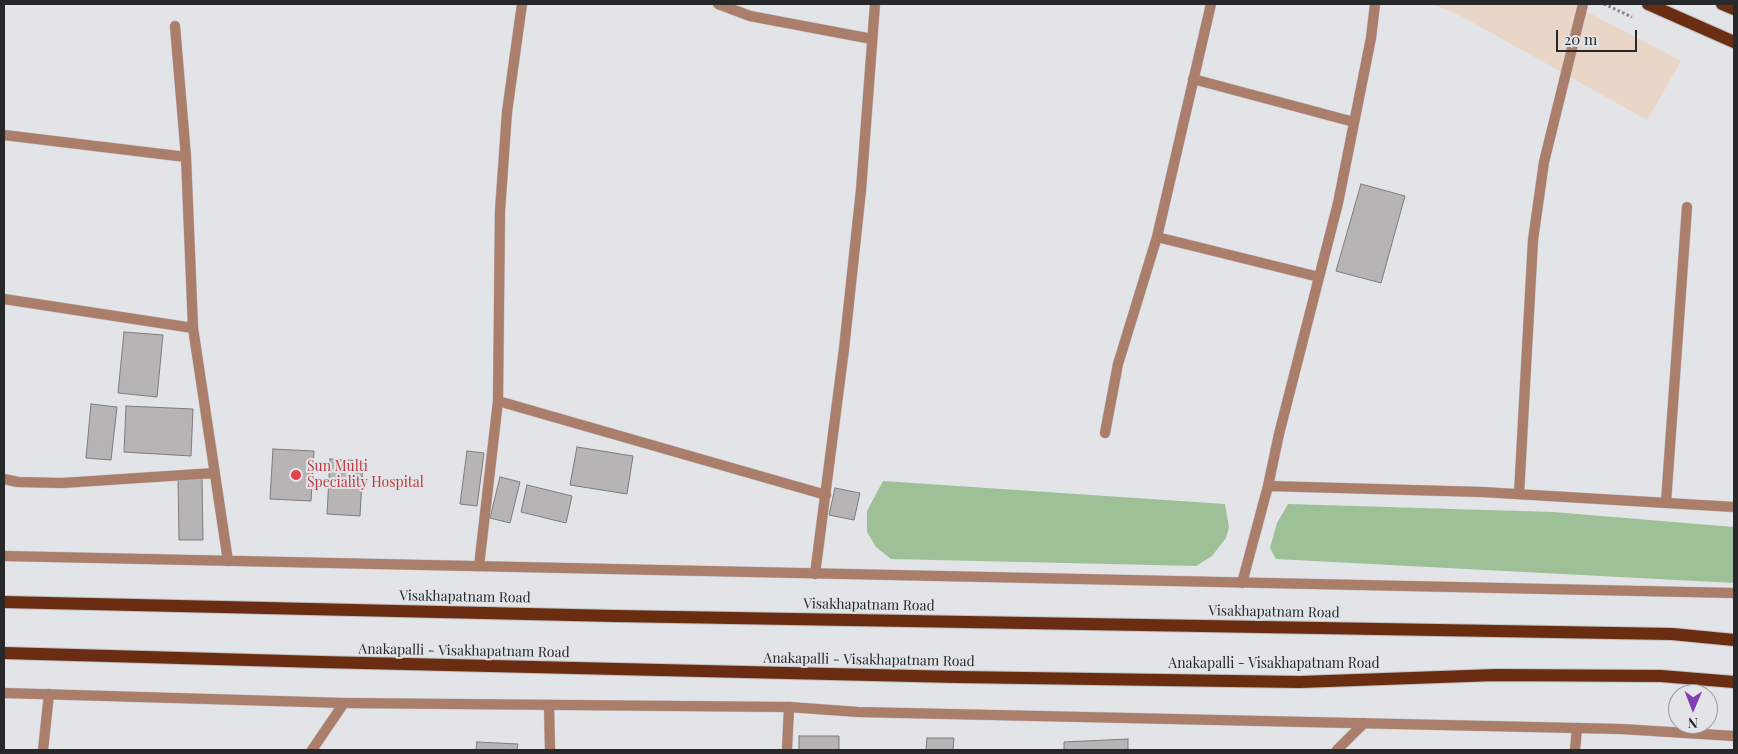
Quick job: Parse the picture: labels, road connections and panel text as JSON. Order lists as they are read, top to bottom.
{
  "streets": {
    "main road": ["Visakhapatnam Road", "Anakapalli - Visakhapatnam Road"]
  },
  "places": ["Sun Multi Speciality Hospital"],
  "scale_bar": "20 m",
  "north": "bottom"
}
